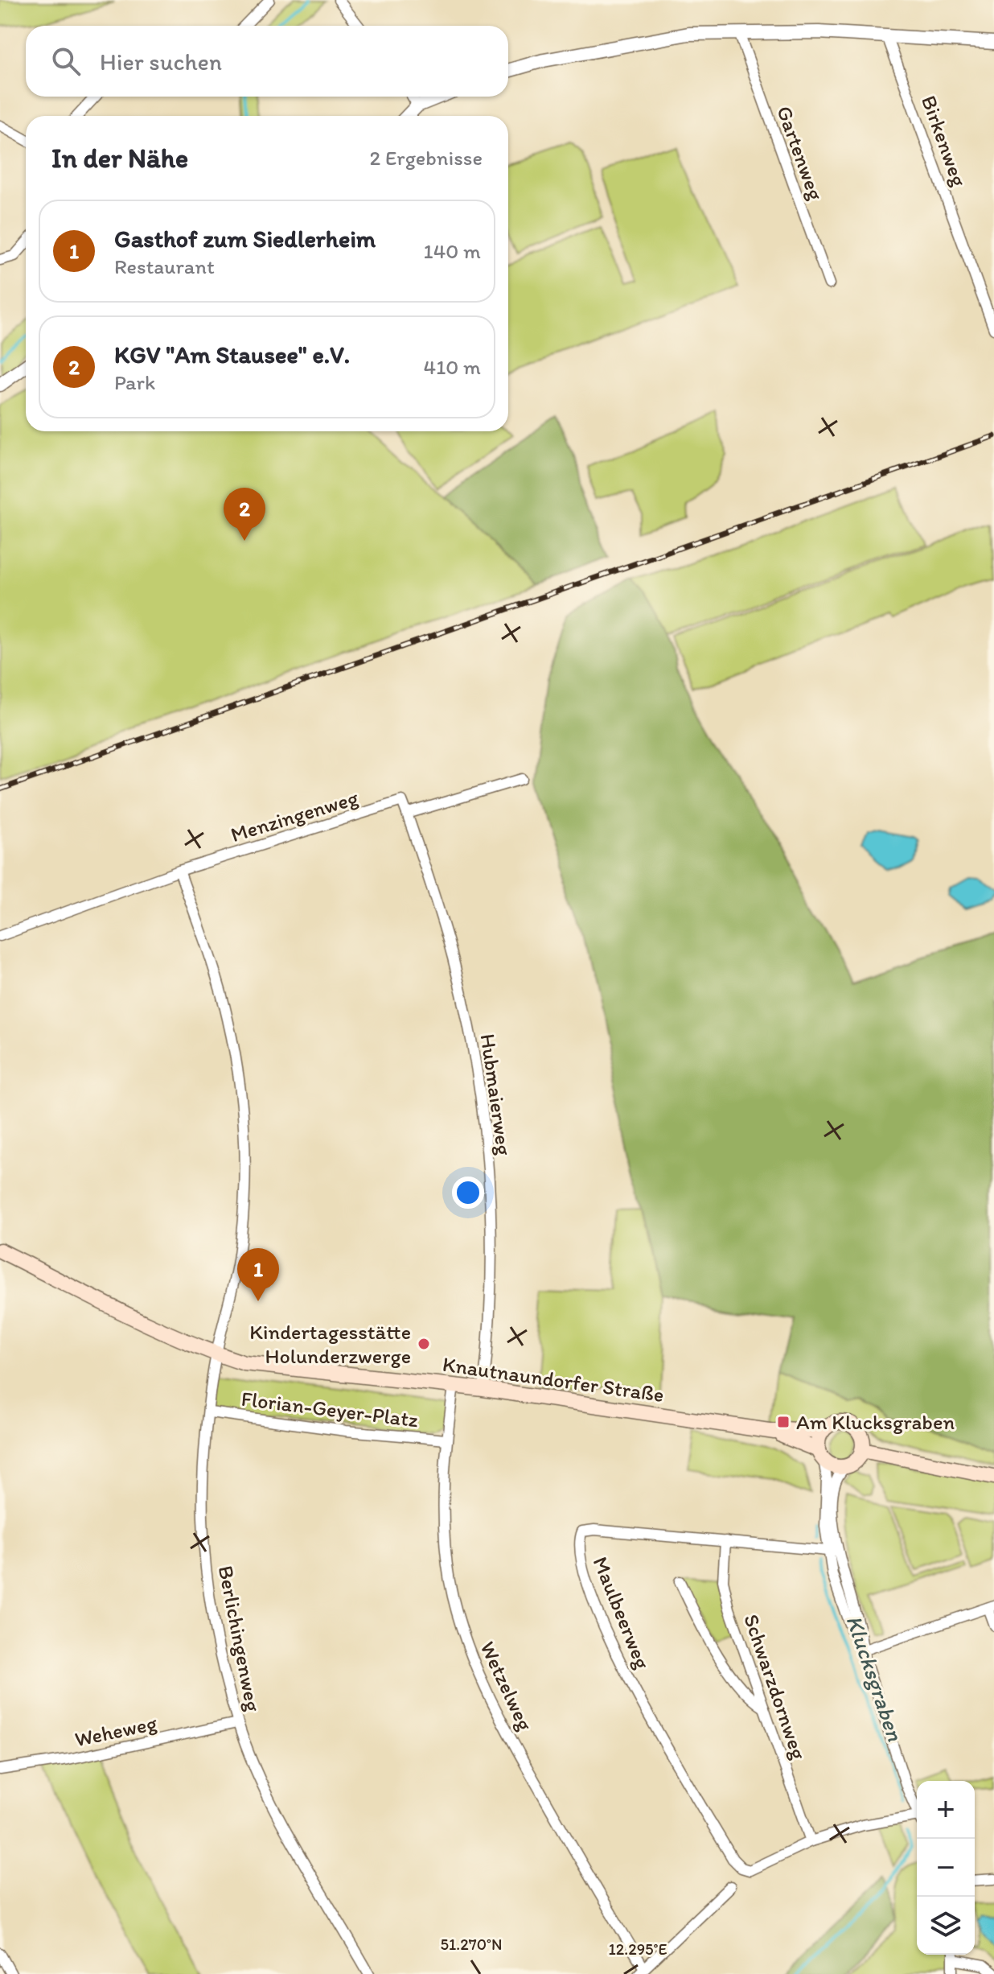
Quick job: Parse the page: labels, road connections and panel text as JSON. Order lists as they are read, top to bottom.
{
  "streets": {
    "main road": ["Knautnaundorfer Straße"],
    "street": [
      "Birkenweg",
      "Gartenweg",
      "Menzingenweg",
      "Hubmaierweg",
      "Florian-Geyer-Platz",
      "Maulbeerweg",
      "Berlichingenweg",
      "Wetzelweg",
      "Schwarzdornweg",
      "Weheweg"
    ]
  },
  "crossings": [
    ["Menzingenweg", "Hubmaierweg"],
    ["Menzingenweg", "Berlichingenweg"],
    ["Hubmaierweg", "Knautnaundorfer Straße"],
    ["Knautnaundorfer Straße", "Berlichingenweg"],
    ["Knautnaundorfer Straße", "Wetzelweg"],
    ["Florian-Geyer-Platz", "Berlichingenweg"],
    ["Florian-Geyer-Platz", "Wetzelweg"],
    ["Maulbeerweg", "Schwarzdornweg"],
    ["Berlichingenweg", "Weheweg"]
  ],
  "water": ["Klucksgraben"],
  "places": {
    "other": ["Kindertagesstätte Holunderzwerge"],
    "transit": ["Am Klucksgraben"]
  },
  "page": {
    "search": "Hier suchen",
    "heading": ["In der Nähe", "2 Ergebnisse"],
    "list": [
      {
        "mark": "1",
        "name": "Gasthof zum Siedlerheim",
        "note": "Restaurant",
        "value": "140 m"
      },
      {
        "mark": "2",
        "name": "KGV \"Am Stausee\" e.V.",
        "note": "Park",
        "value": "410 m"
      }
    ],
    "pins": ["2", "1"],
    "map_buttons": ["+", "−"]
  },
  "coordinates": ["51.270°N", "12.295°E"]
}
